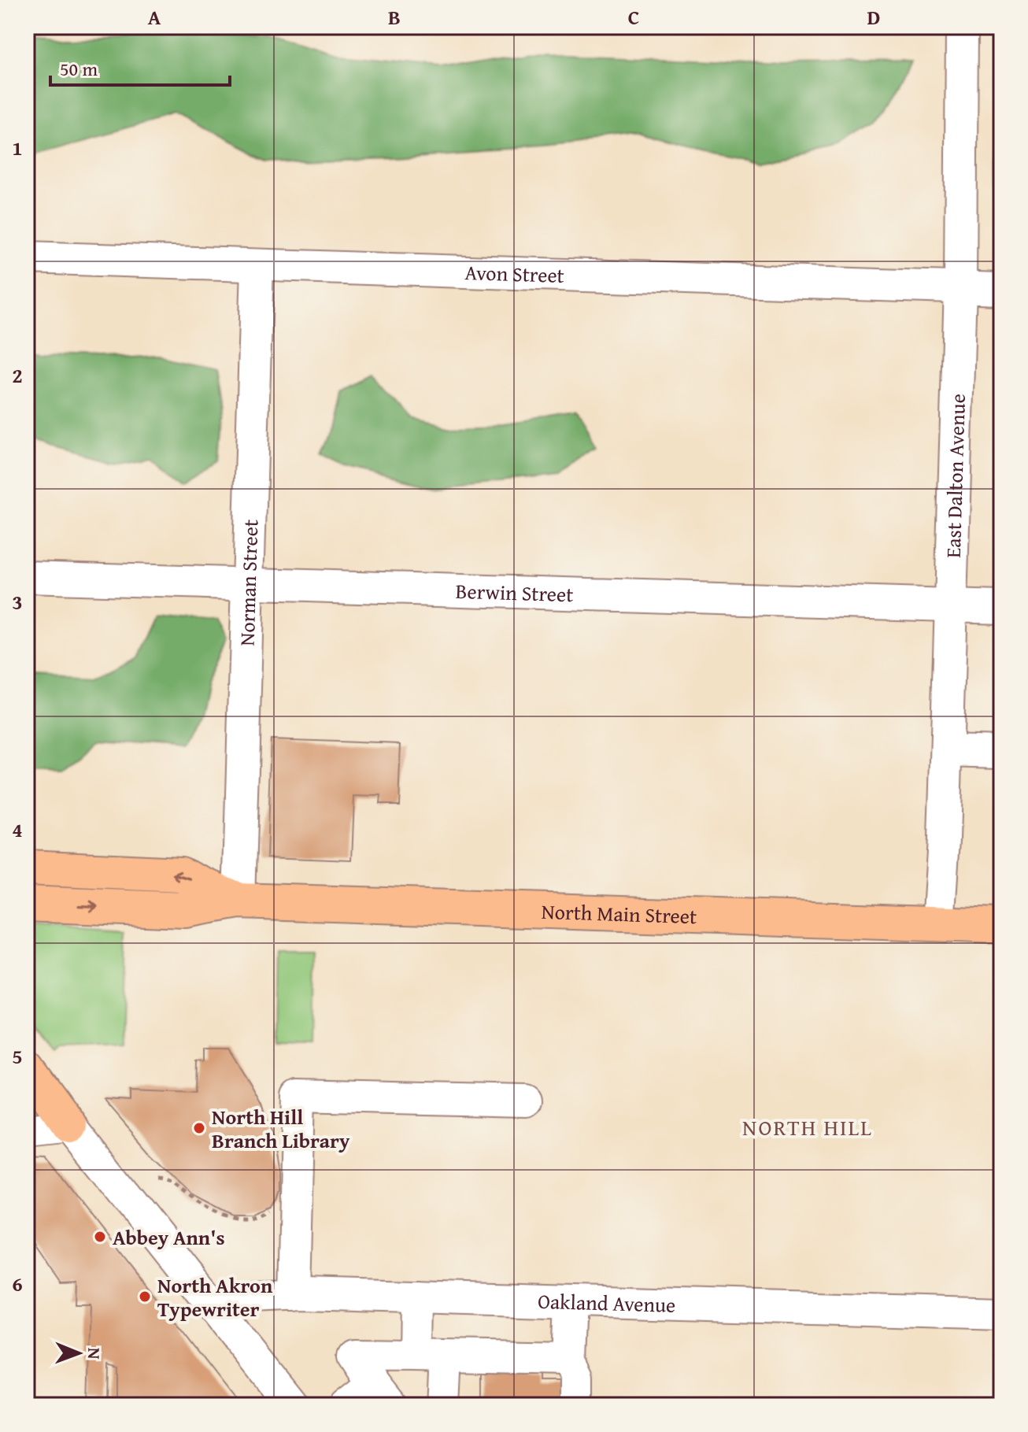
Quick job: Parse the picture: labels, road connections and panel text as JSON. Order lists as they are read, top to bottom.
{
  "streets": {
    "main road": ["North Main Street"],
    "street": [
      "Avon Street",
      "East Dalton Avenue",
      "Norman Street",
      "Berwin Street",
      "Oakland Avenue"
    ]
  },
  "crossings": [
    ["Avon Street", "East Dalton Avenue"],
    ["Avon Street", "Norman Street"],
    ["East Dalton Avenue", "Berwin Street"],
    ["East Dalton Avenue", "North Main Street"],
    ["Norman Street", "Berwin Street"],
    ["Norman Street", "North Main Street"]
  ],
  "districts": ["NORTH HILL"],
  "places": ["North Hill Branch Library", "Abbey Ann's", "North Akron Typewriter"],
  "scale_bar": "50 m",
  "north": "right",
  "grid": {
    "columns": [
      "A",
      "B",
      "C",
      "D"
    ],
    "rows": [
      "1",
      "2",
      "3",
      "4",
      "5",
      "6"
    ]
  }
}
